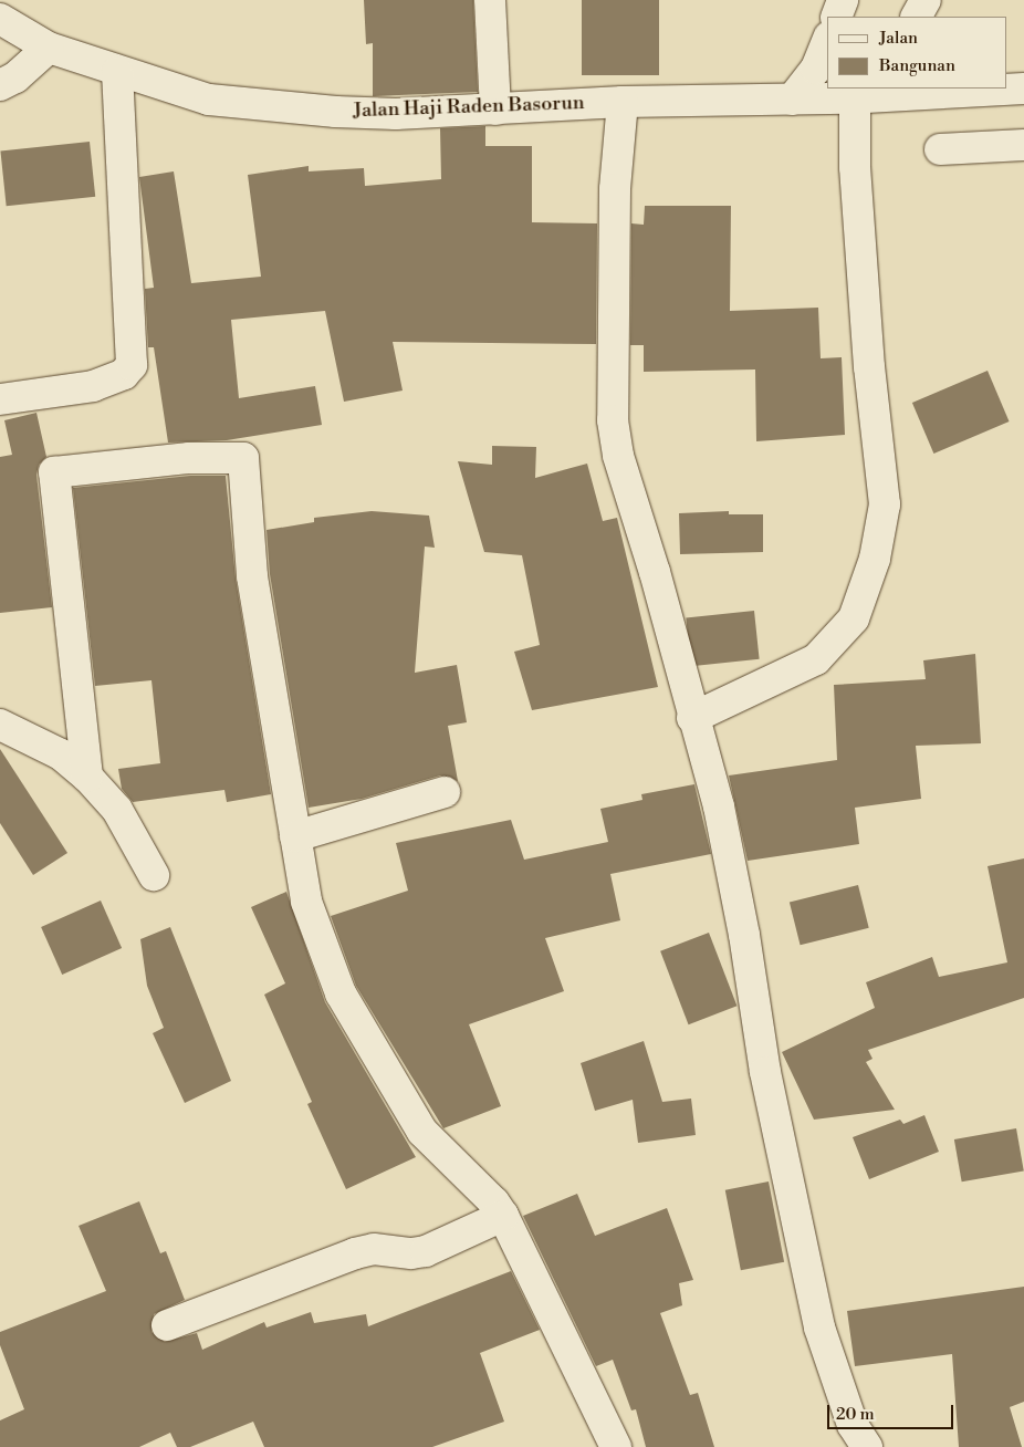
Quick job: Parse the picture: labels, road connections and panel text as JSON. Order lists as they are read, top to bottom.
{
  "streets": {
    "street": ["Jalan Haji Raden Basorun"]
  },
  "legend": ["Jalan", "Bangunan"],
  "scale_bar": "20 m"
}
